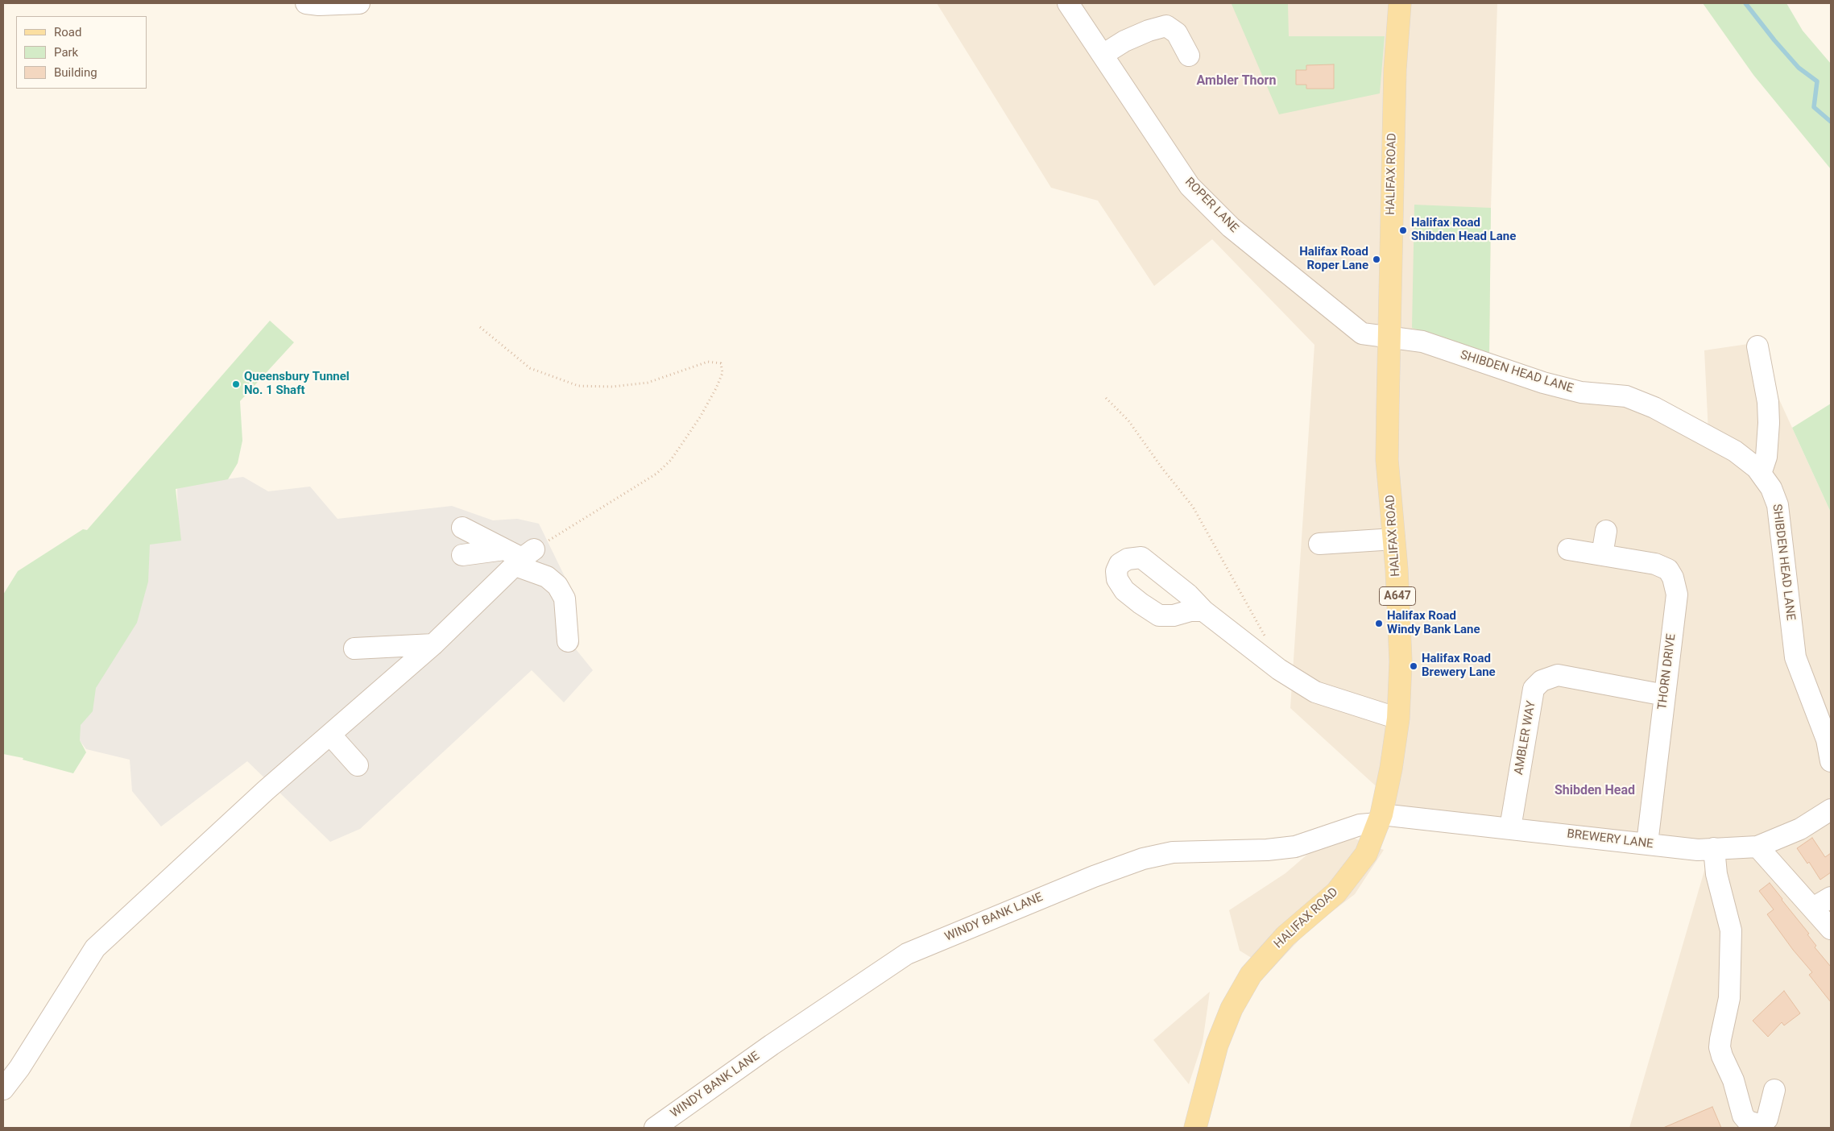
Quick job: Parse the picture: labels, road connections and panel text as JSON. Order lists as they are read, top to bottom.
{
  "streets": {
    "main road": ["HALIFAX ROAD", "A647"],
    "street": [
      "ROPER LANE",
      "SHIBDEN HEAD LANE",
      "THORN DRIVE",
      "AMBLER WAY",
      "BREWERY LANE",
      "WINDY BANK LANE"
    ]
  },
  "crossings": [
    ["HALIFAX ROAD", "ROPER LANE"],
    ["HALIFAX ROAD", "SHIBDEN HEAD LANE"],
    ["HALIFAX ROAD", "BREWERY LANE"],
    ["HALIFAX ROAD", "WINDY BANK LANE"],
    ["ROPER LANE", "SHIBDEN HEAD LANE"],
    ["THORN DRIVE", "AMBLER WAY"],
    ["THORN DRIVE", "BREWERY LANE"],
    ["AMBLER WAY", "BREWERY LANE"],
    ["BREWERY LANE", "WINDY BANK LANE"]
  ],
  "districts": ["Ambler Thorn", "Shibden Head"],
  "places": [
    "Halifax Road Shibden Head Lane",
    "Halifax Road Roper Lane",
    "Queensbury Tunnel No. 1 Shaft",
    "Halifax Road Windy Bank Lane",
    "Halifax Road Brewery Lane"
  ],
  "legend": ["Road", "Park", "Building"]
}
